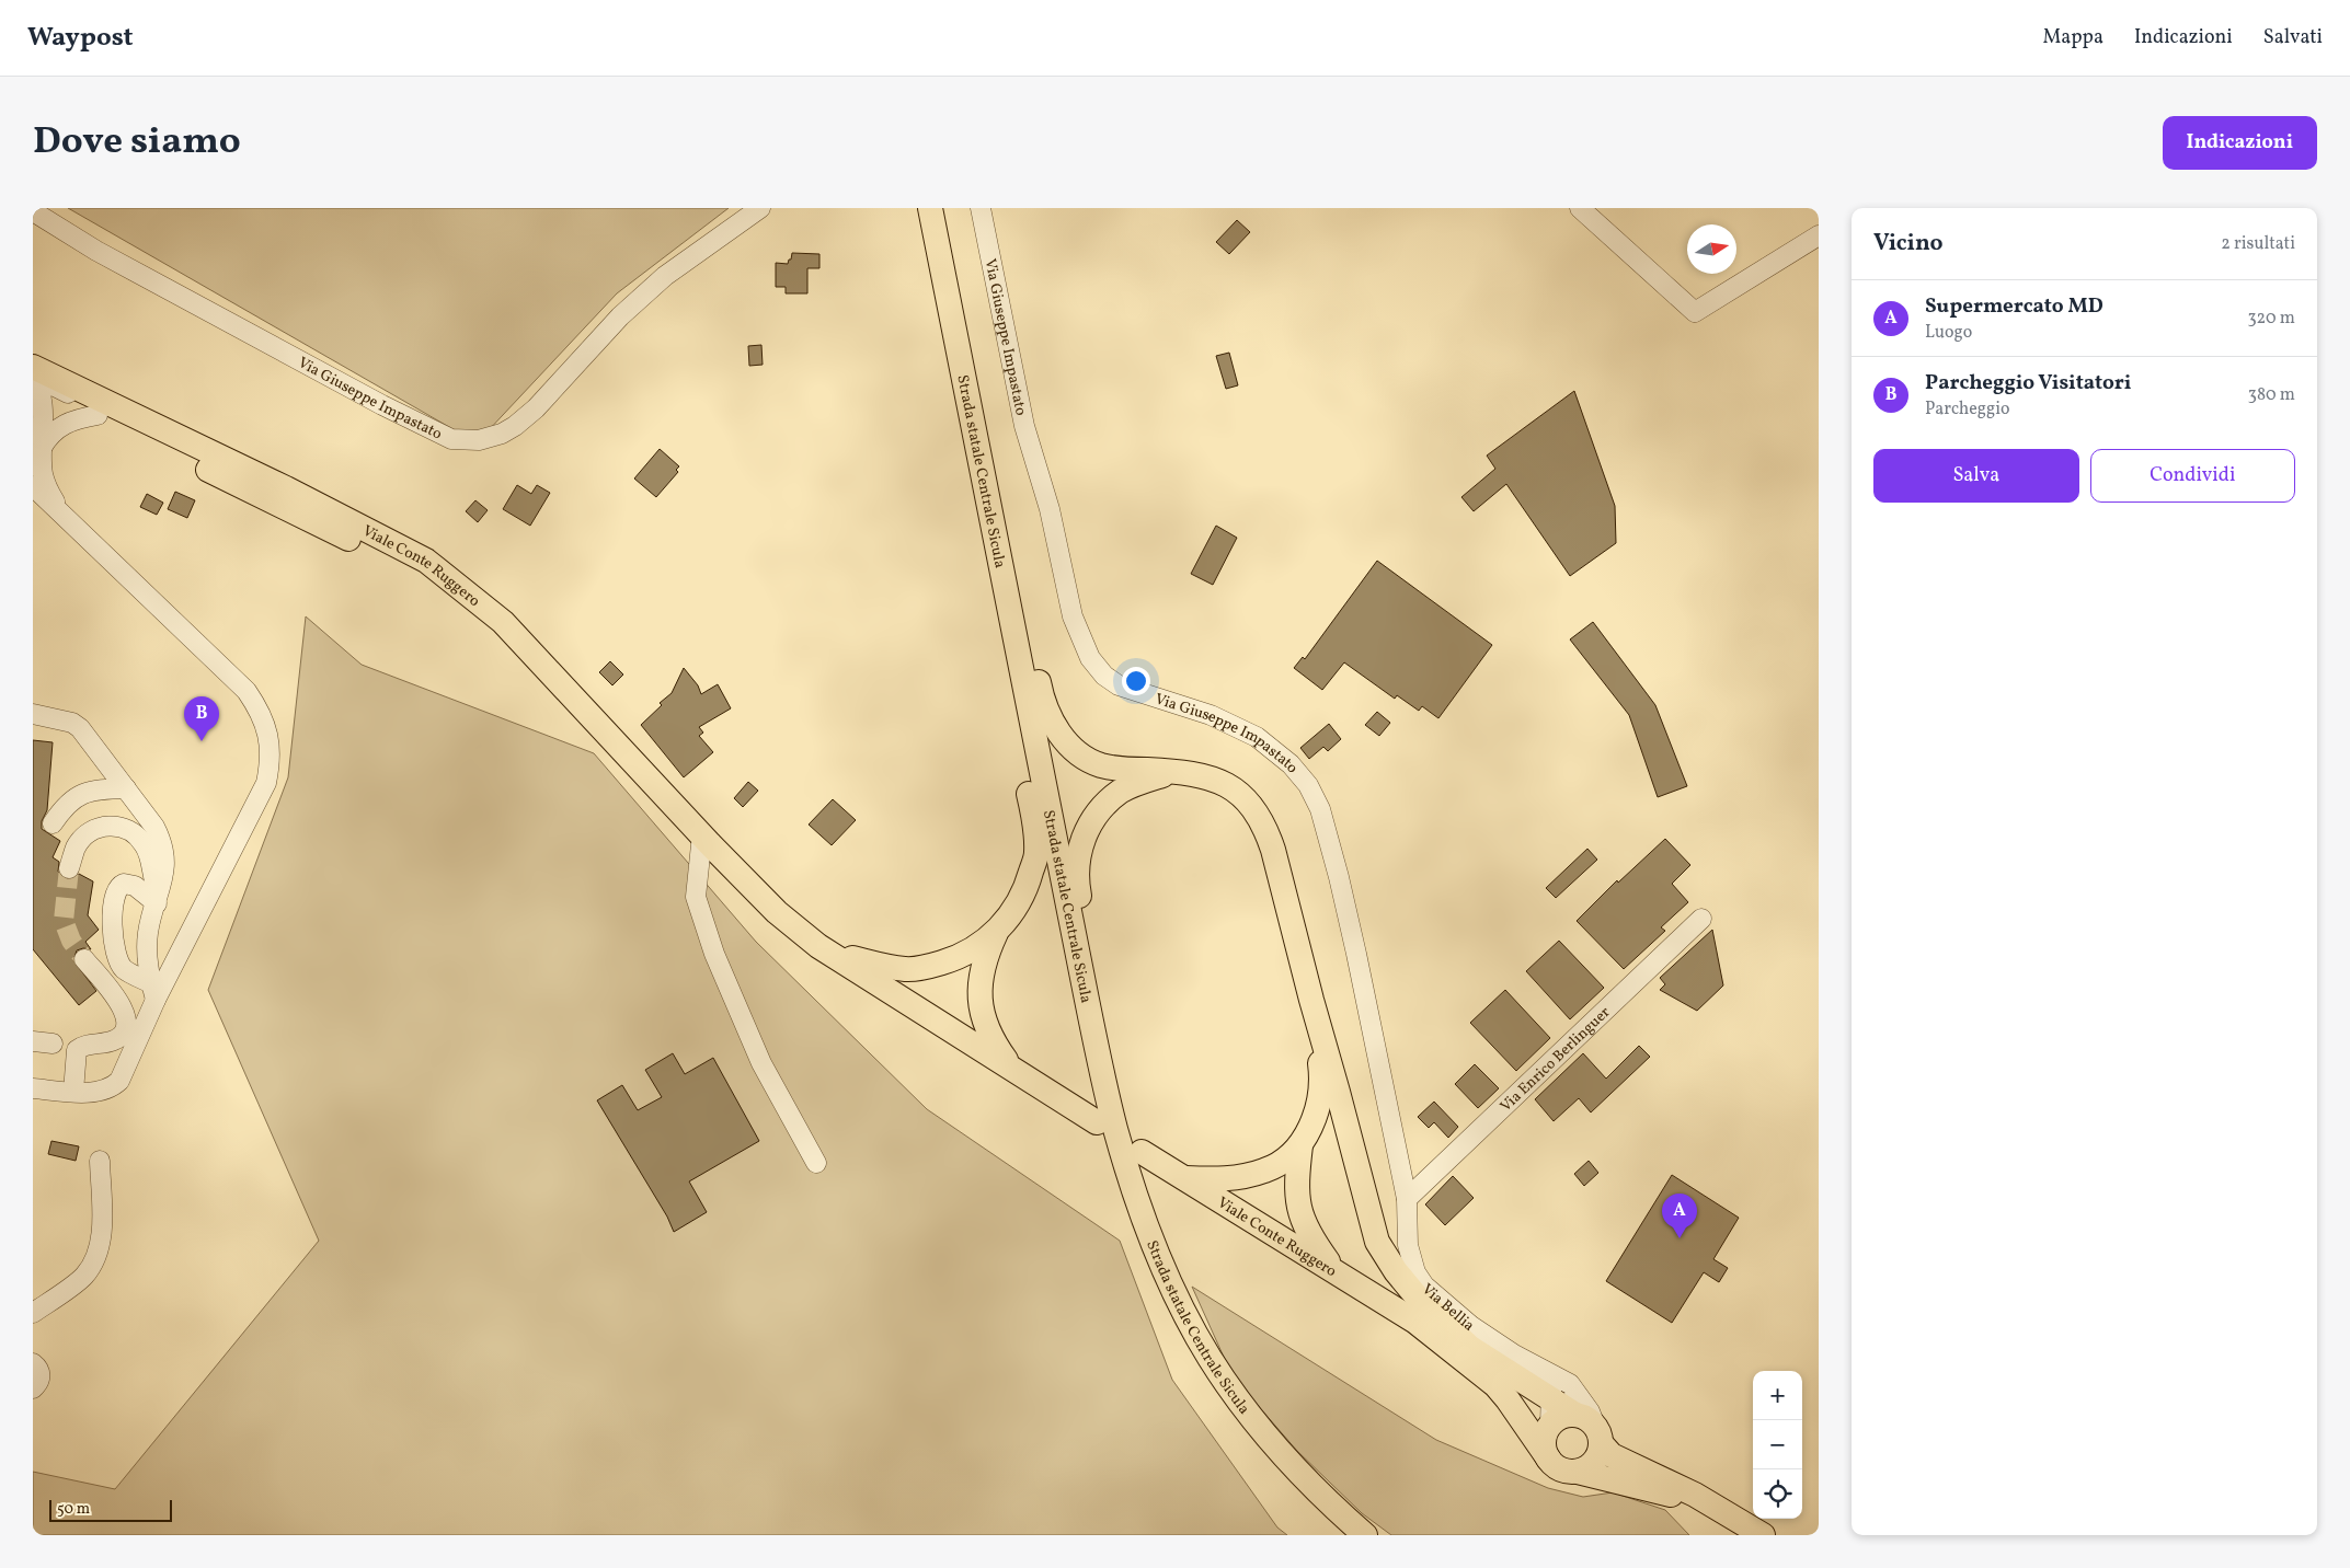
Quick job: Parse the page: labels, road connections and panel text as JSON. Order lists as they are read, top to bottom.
{
  "streets": {
    "main road": ["Strada statale Centrale Sicula", "Viale Conte Ruggero"],
    "street": ["Via Giuseppe Impastato", "Via Enrico Berlinguer", "Via Bellia"]
  },
  "crossings": [
    ["Via Giuseppe Impastato", "Via Enrico Berlinguer"],
    ["Via Giuseppe Impastato", "Via Bellia"],
    ["Via Enrico Berlinguer", "Via Bellia"]
  ],
  "scale_bar": "50 m",
  "north": "right",
  "page": {
    "header": "Waypost",
    "nav": ["Mappa", "Indicazioni", "Salvati"],
    "title": "Dove siamo",
    "buttons": [
      "Indicazioni",
      ["Salva", "Condividi"]
    ],
    "heading": ["Vicino", "2 risultati"],
    "list": [
      {
        "mark": "A",
        "name": "Supermercato MD",
        "note": "Luogo",
        "value": "320 m"
      },
      {
        "mark": "B",
        "name": "Parcheggio Visitatori",
        "note": "Parcheggio",
        "value": "380 m"
      }
    ],
    "pins": ["B", "A"],
    "map_buttons": ["+", "−"],
    "scale": "50 m"
  }
}
